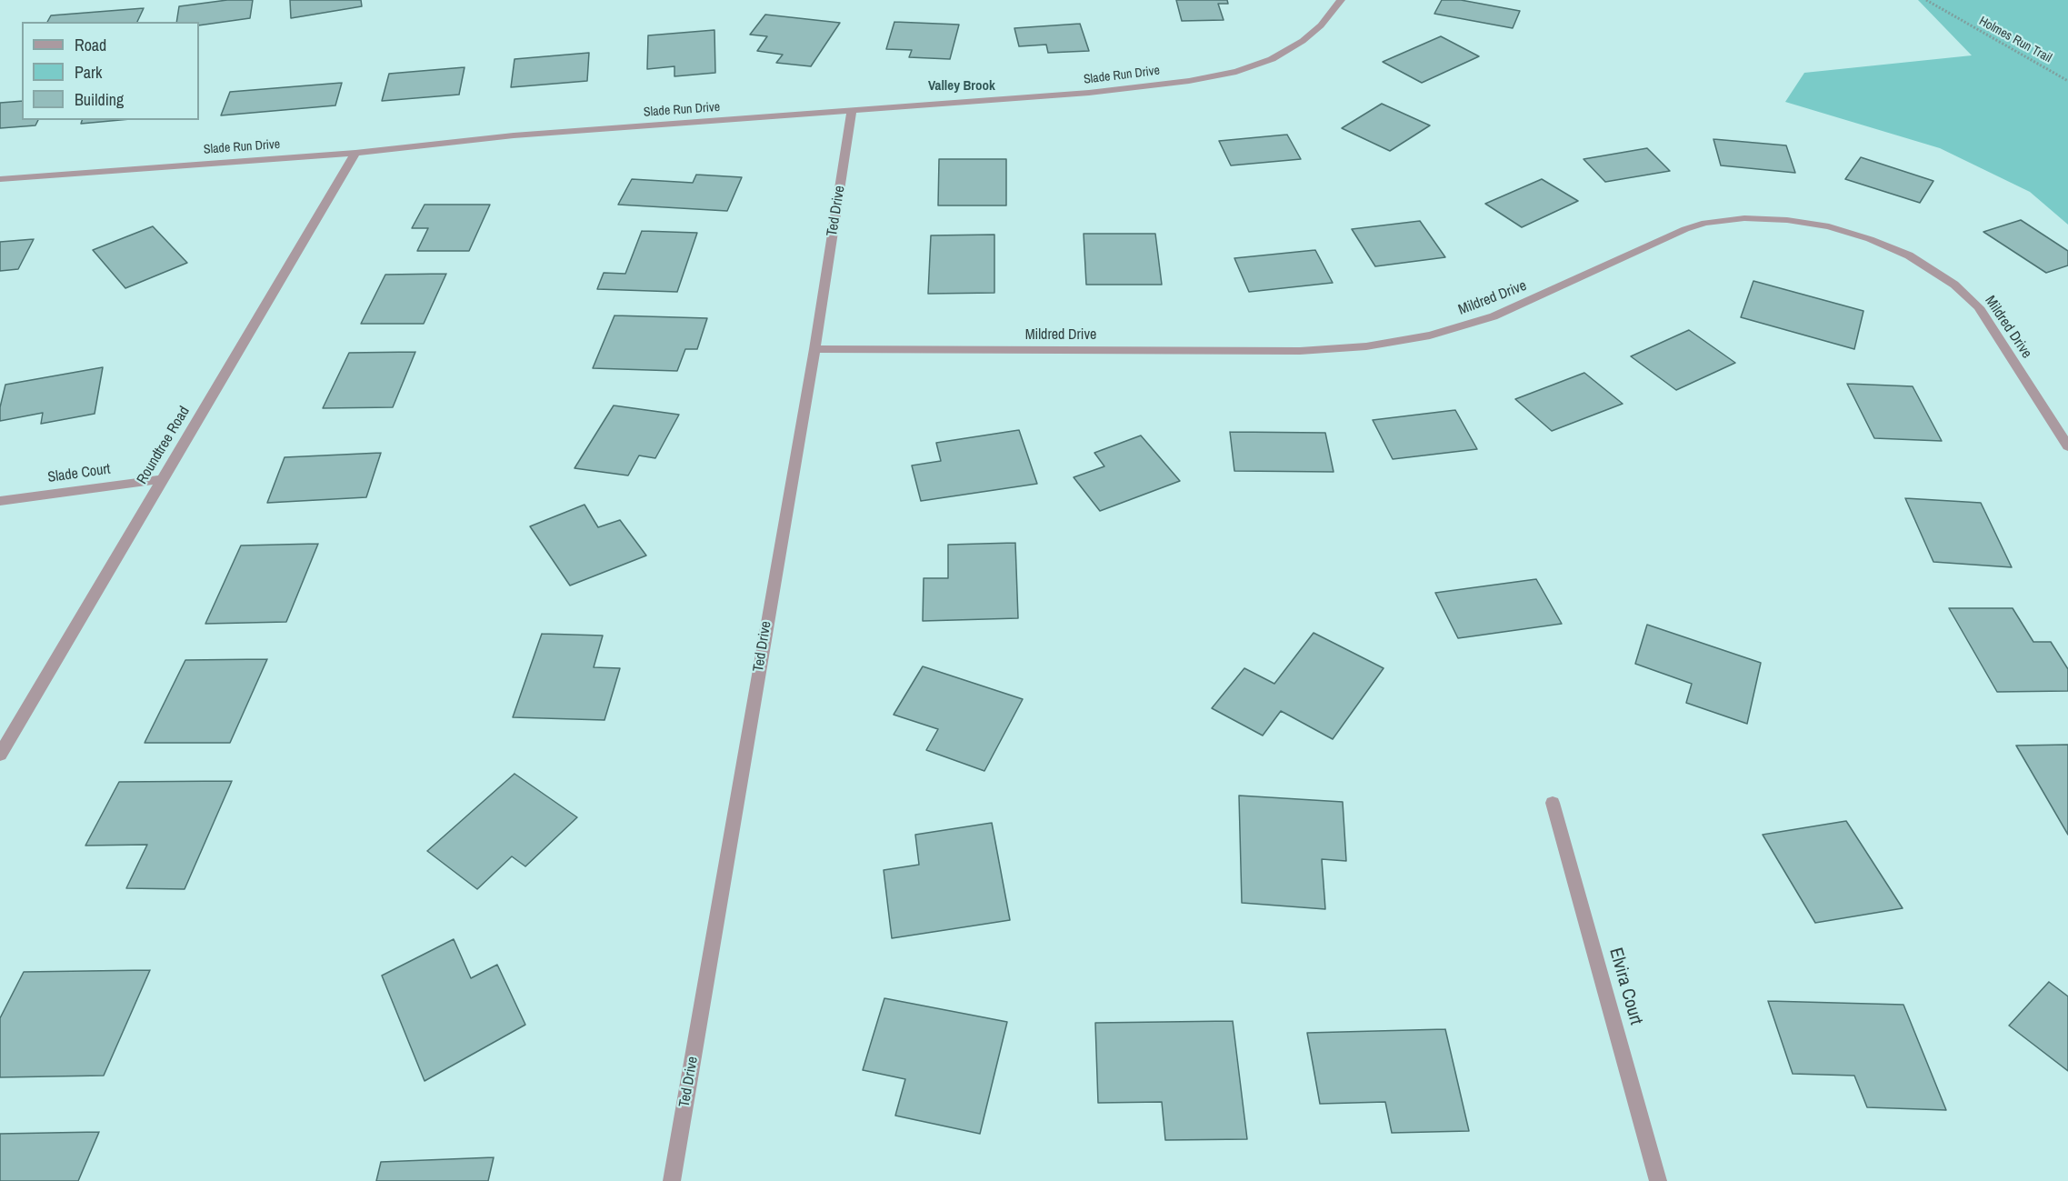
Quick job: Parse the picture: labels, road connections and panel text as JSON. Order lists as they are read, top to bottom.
{
  "streets": {
    "street": [
      "Slade Run Drive",
      "Ted Drive",
      "Mildred Drive",
      "Roundtree Road",
      "Slade Court",
      "Elvira Court"
    ],
    "path": ["Holmes Run Trail"]
  },
  "crossings": [
    ["Slade Run Drive", "Ted Drive"],
    ["Slade Run Drive", "Roundtree Road"],
    ["Ted Drive", "Mildred Drive"],
    ["Roundtree Road", "Slade Court"]
  ],
  "districts": ["Valley Brook"],
  "legend": ["Road", "Park", "Building"]
}
